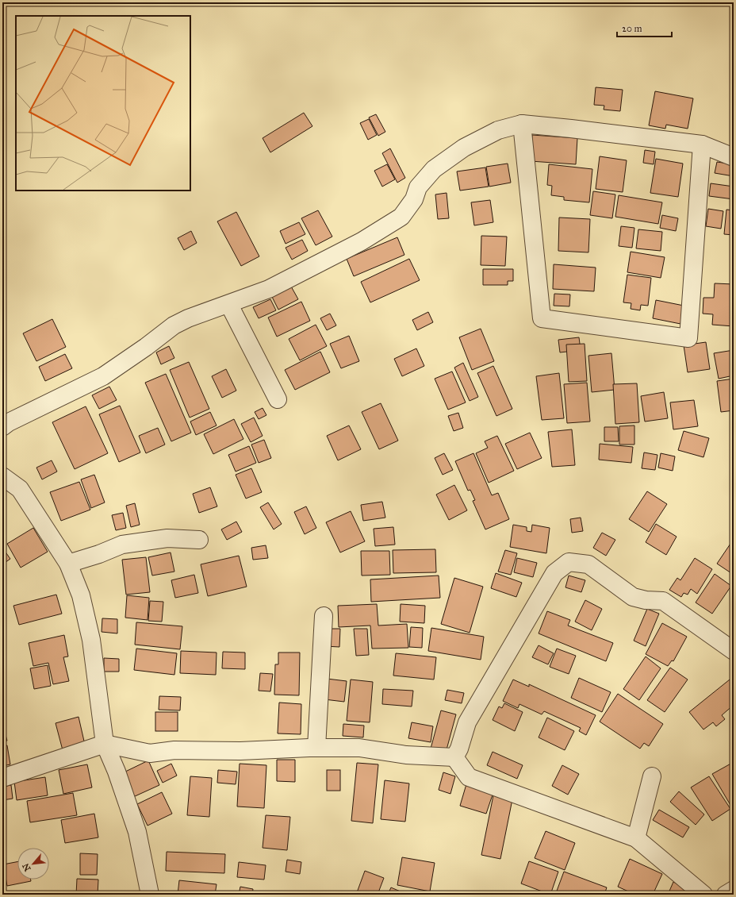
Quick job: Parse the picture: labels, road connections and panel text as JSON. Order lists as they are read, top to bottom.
{
  "scale_bar": "20 m",
  "north": "bottom left"
}
